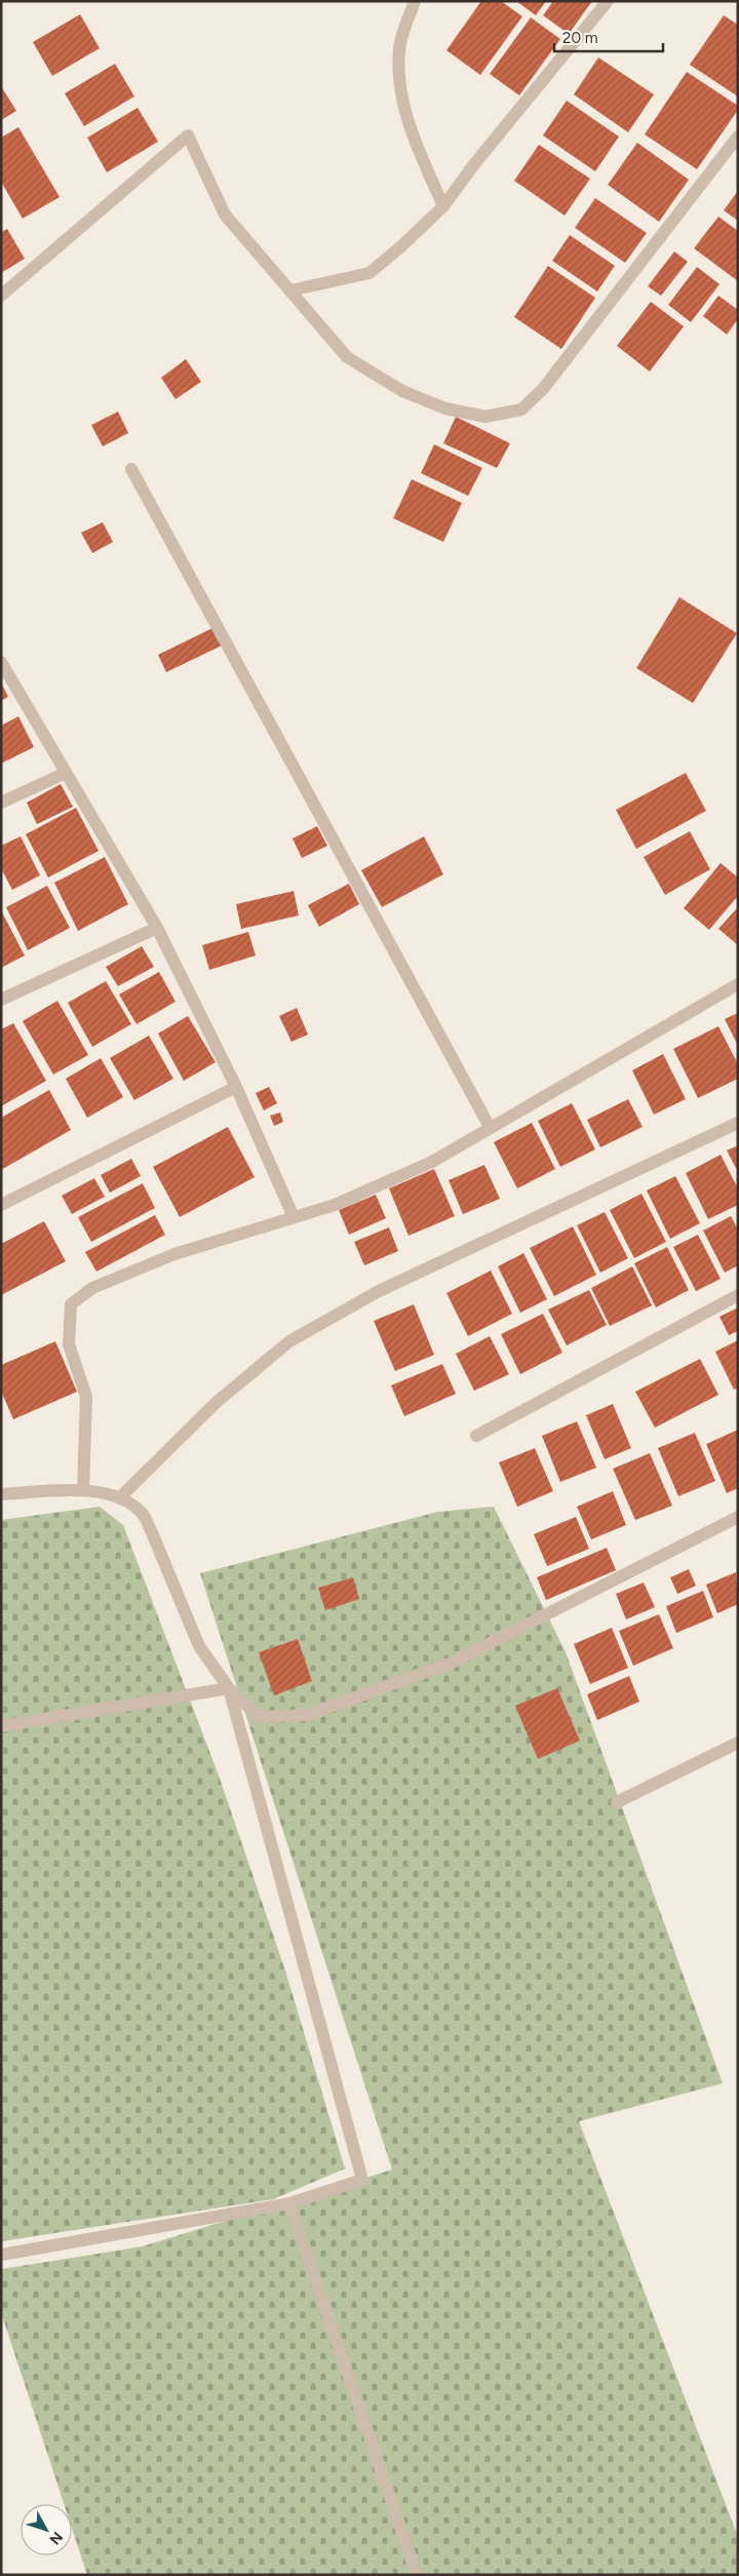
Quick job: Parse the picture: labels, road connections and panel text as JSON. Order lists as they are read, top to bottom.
{
  "scale_bar": "20 m",
  "north": "bottom right"
}
